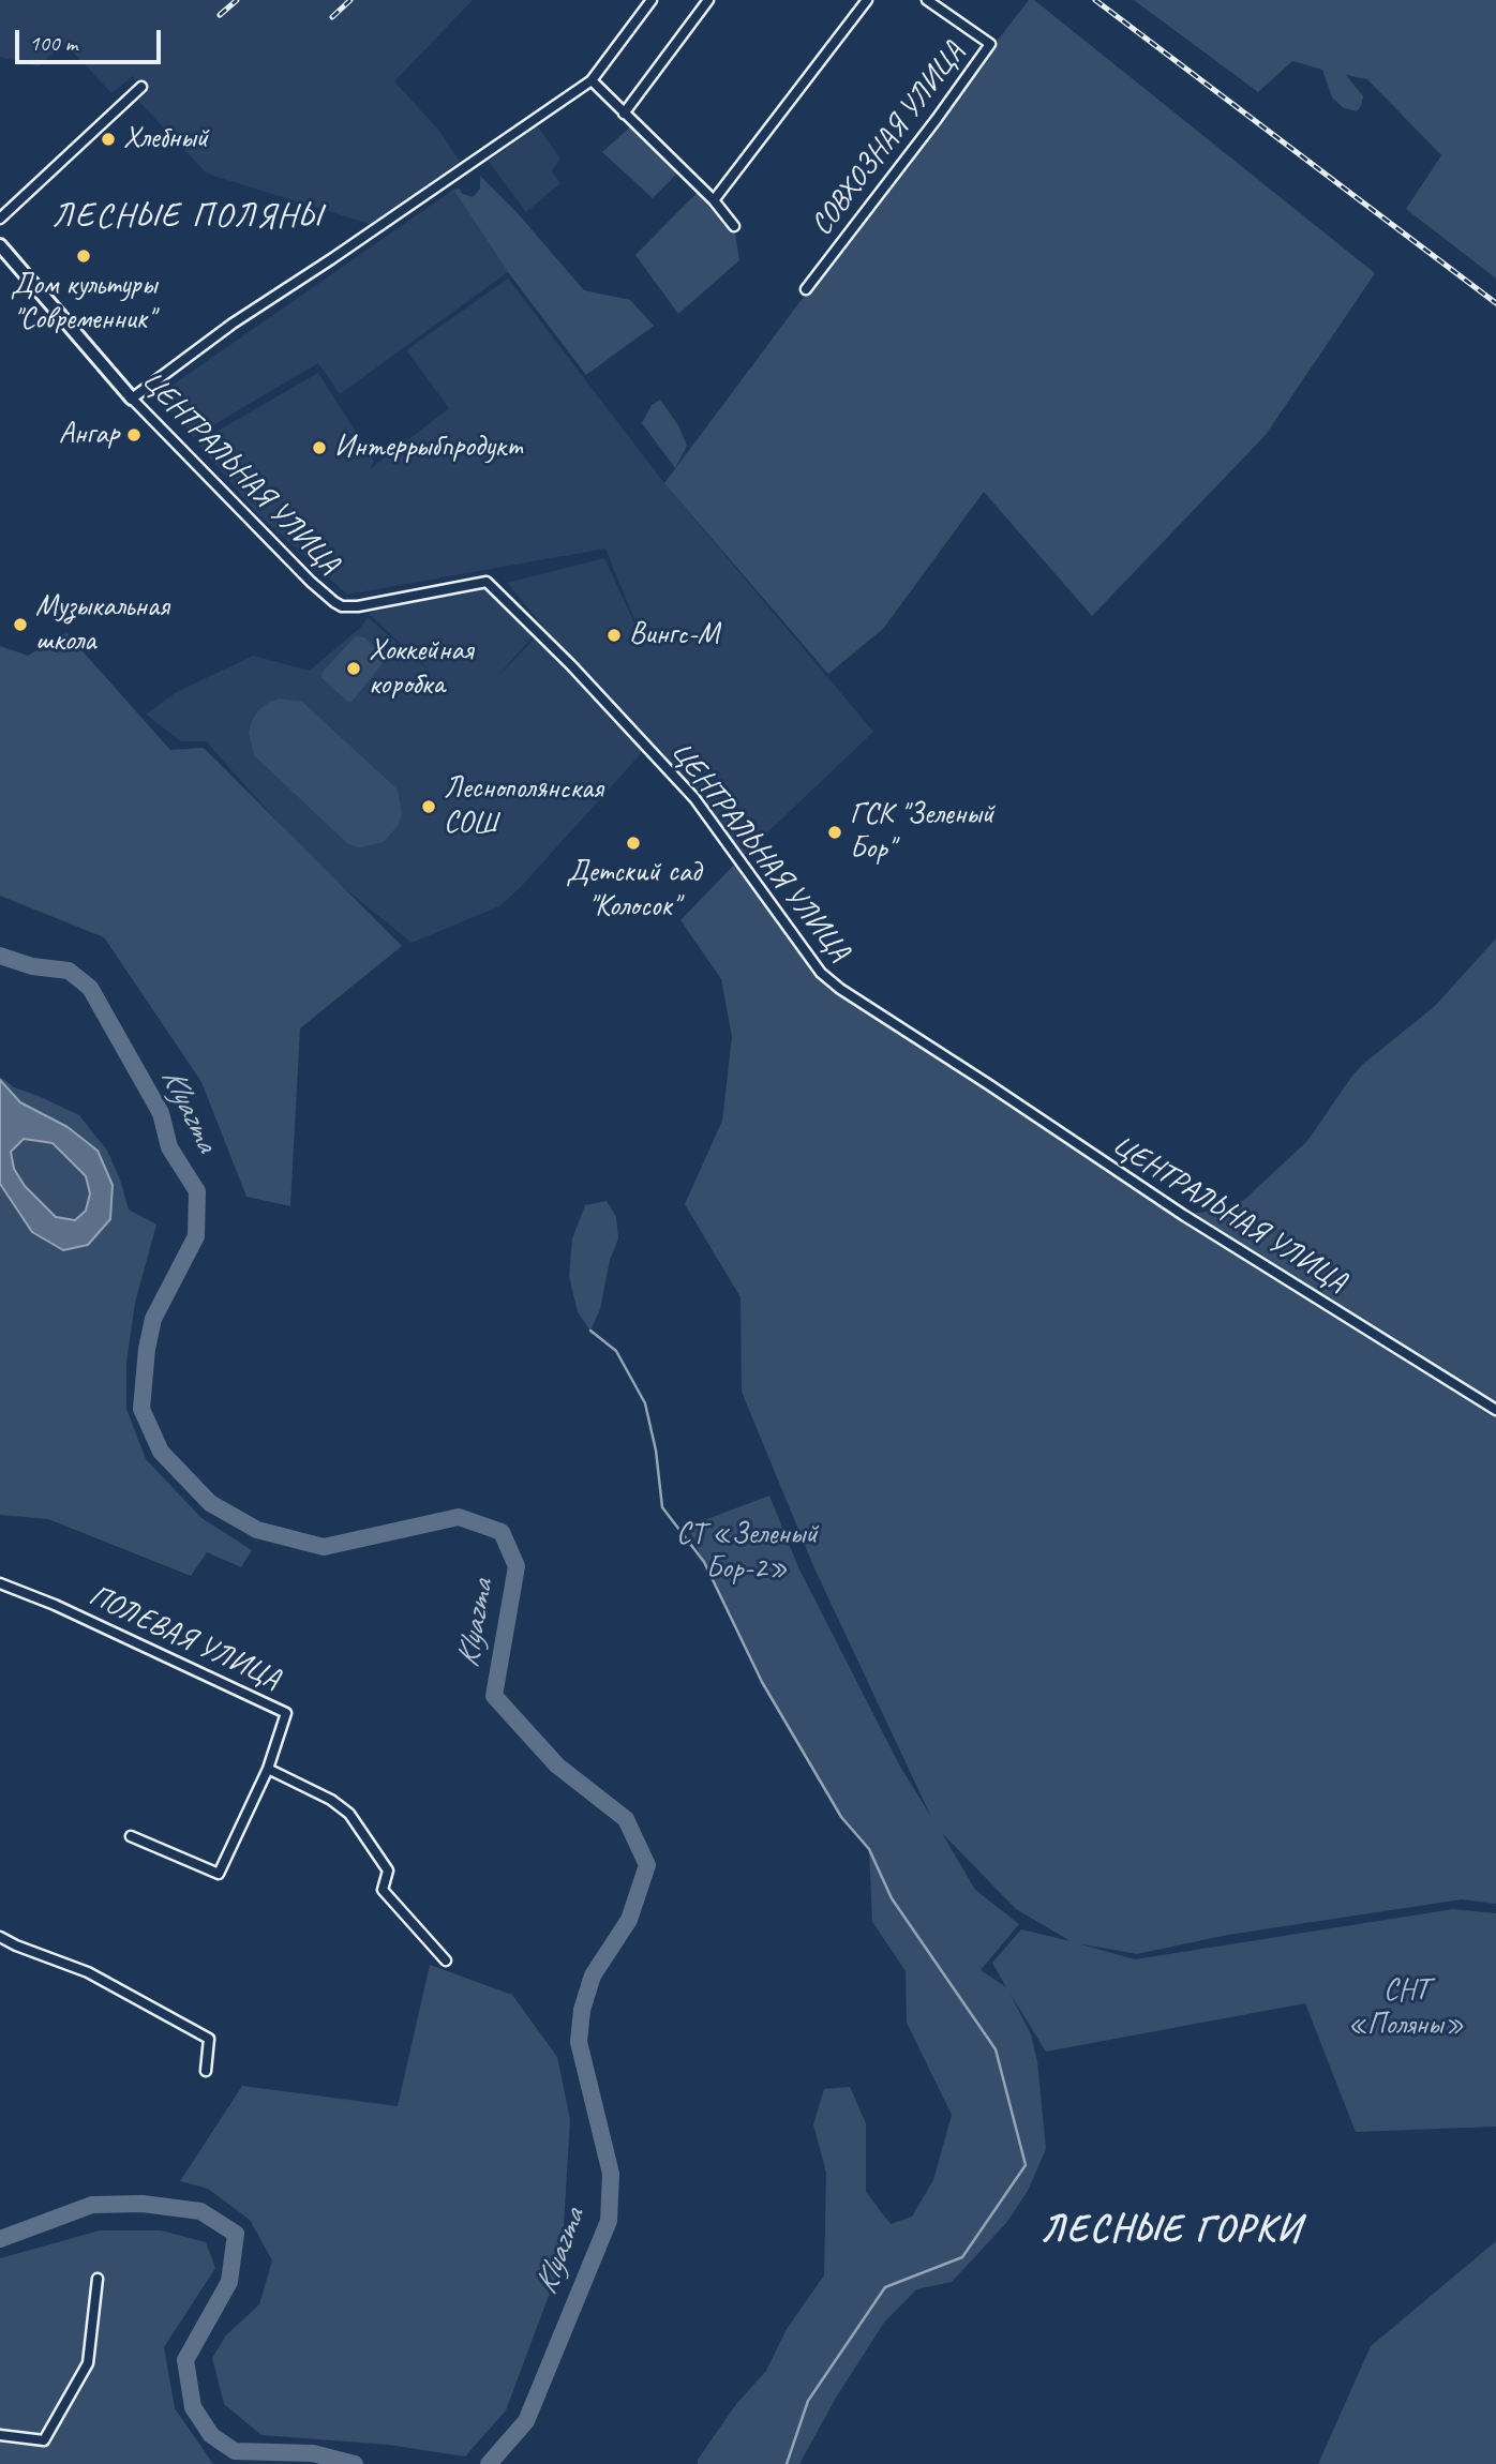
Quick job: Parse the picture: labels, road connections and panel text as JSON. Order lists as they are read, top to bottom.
{
  "streets": {
    "street": ["СОВХОЗНАЯ УЛИЦА", "ЦЕНТРАЛЬНАЯ УЛИЦА", "ПОЛЕВАЯ УЛИЦА"]
  },
  "districts": ["ЛЕСНЫЕ ПОЛЯНЫ", "ЛЕСНЫЕ ГОРКИ"],
  "water": ["Klyazma"],
  "parks": ["СТ «Зеленый Бор-2»", "СНТ «Поляны»"],
  "places": [
    "Хлебный",
    "Дом культуры \"Современник\"",
    "Ангар",
    "Интеррыбпродукт",
    "Музыкальная школа",
    "Вингс-М",
    "Хоккейная коробка",
    "Леснополянская СОШ",
    "ГСК \"Зеленый Бор\"",
    "Детский сад \"Колосок\""
  ],
  "scale_bar": "100 m"
}
